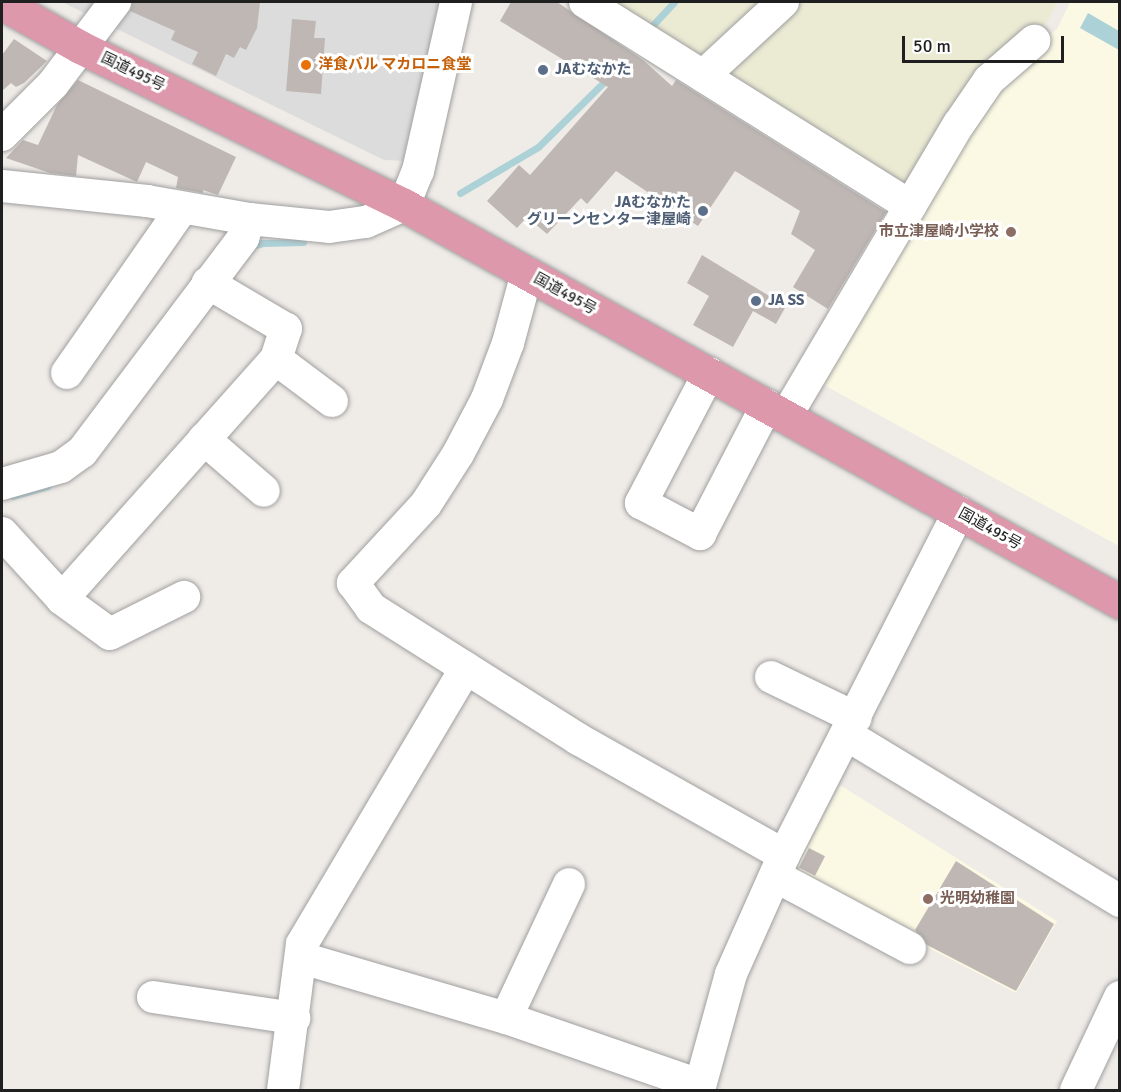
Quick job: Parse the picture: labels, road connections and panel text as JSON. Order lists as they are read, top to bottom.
{
  "streets": {
    "highway": ["国道495号"]
  },
  "places": [
    "洋食バル マカロニ食堂",
    "JAむなかた",
    "JAむなかた グリーンセンター津屋崎",
    "市立津屋崎小学校",
    "JA SS",
    "光明幼稚園"
  ],
  "scale_bar": "50 m"
}
